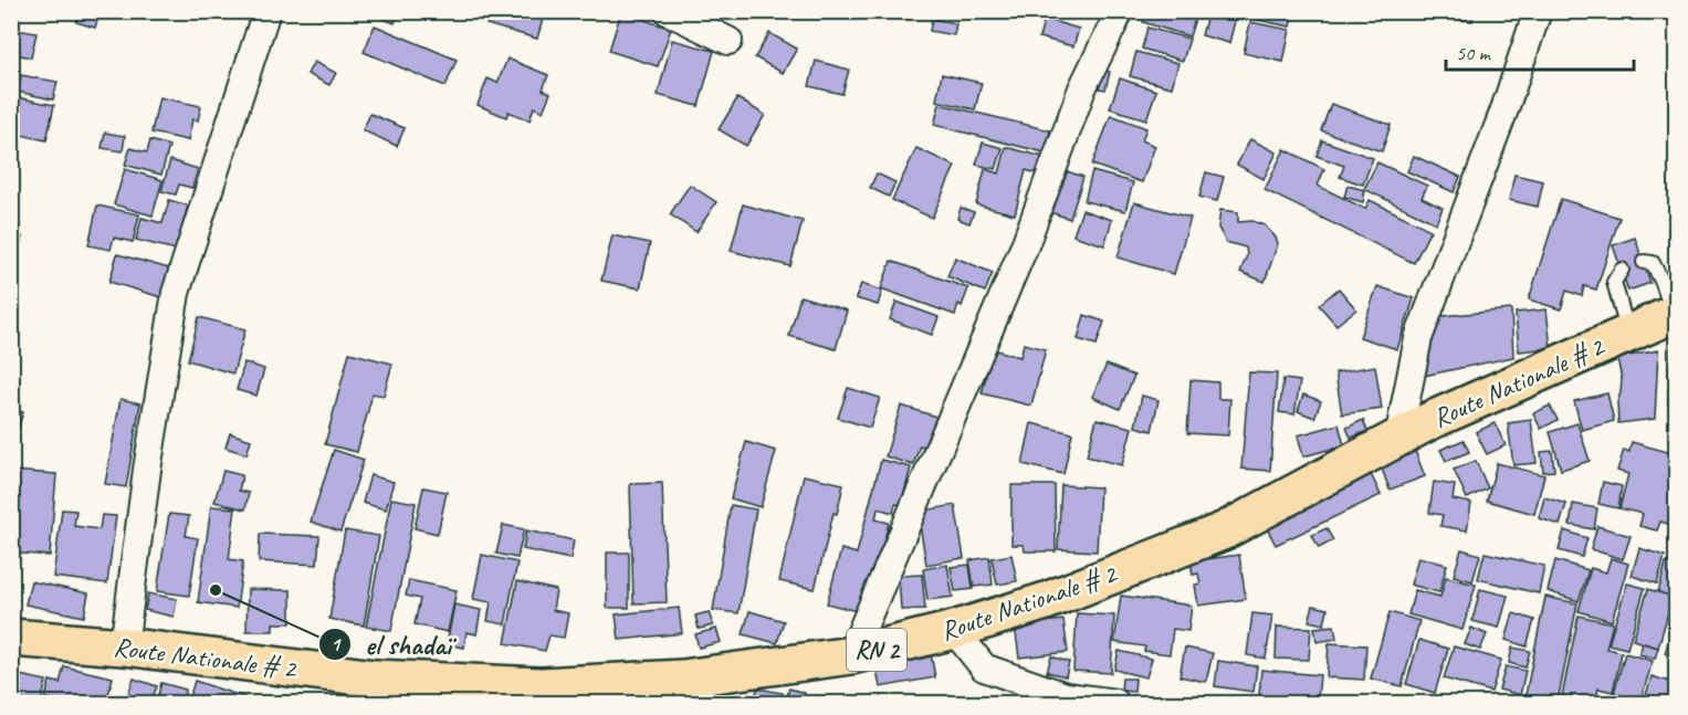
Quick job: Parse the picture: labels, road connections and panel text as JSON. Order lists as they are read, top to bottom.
{
  "streets": {
    "main road": ["Route Nationale # 2", "RN 2"]
  },
  "places": ["el shadaï"],
  "scale_bar": "50 m"
}
